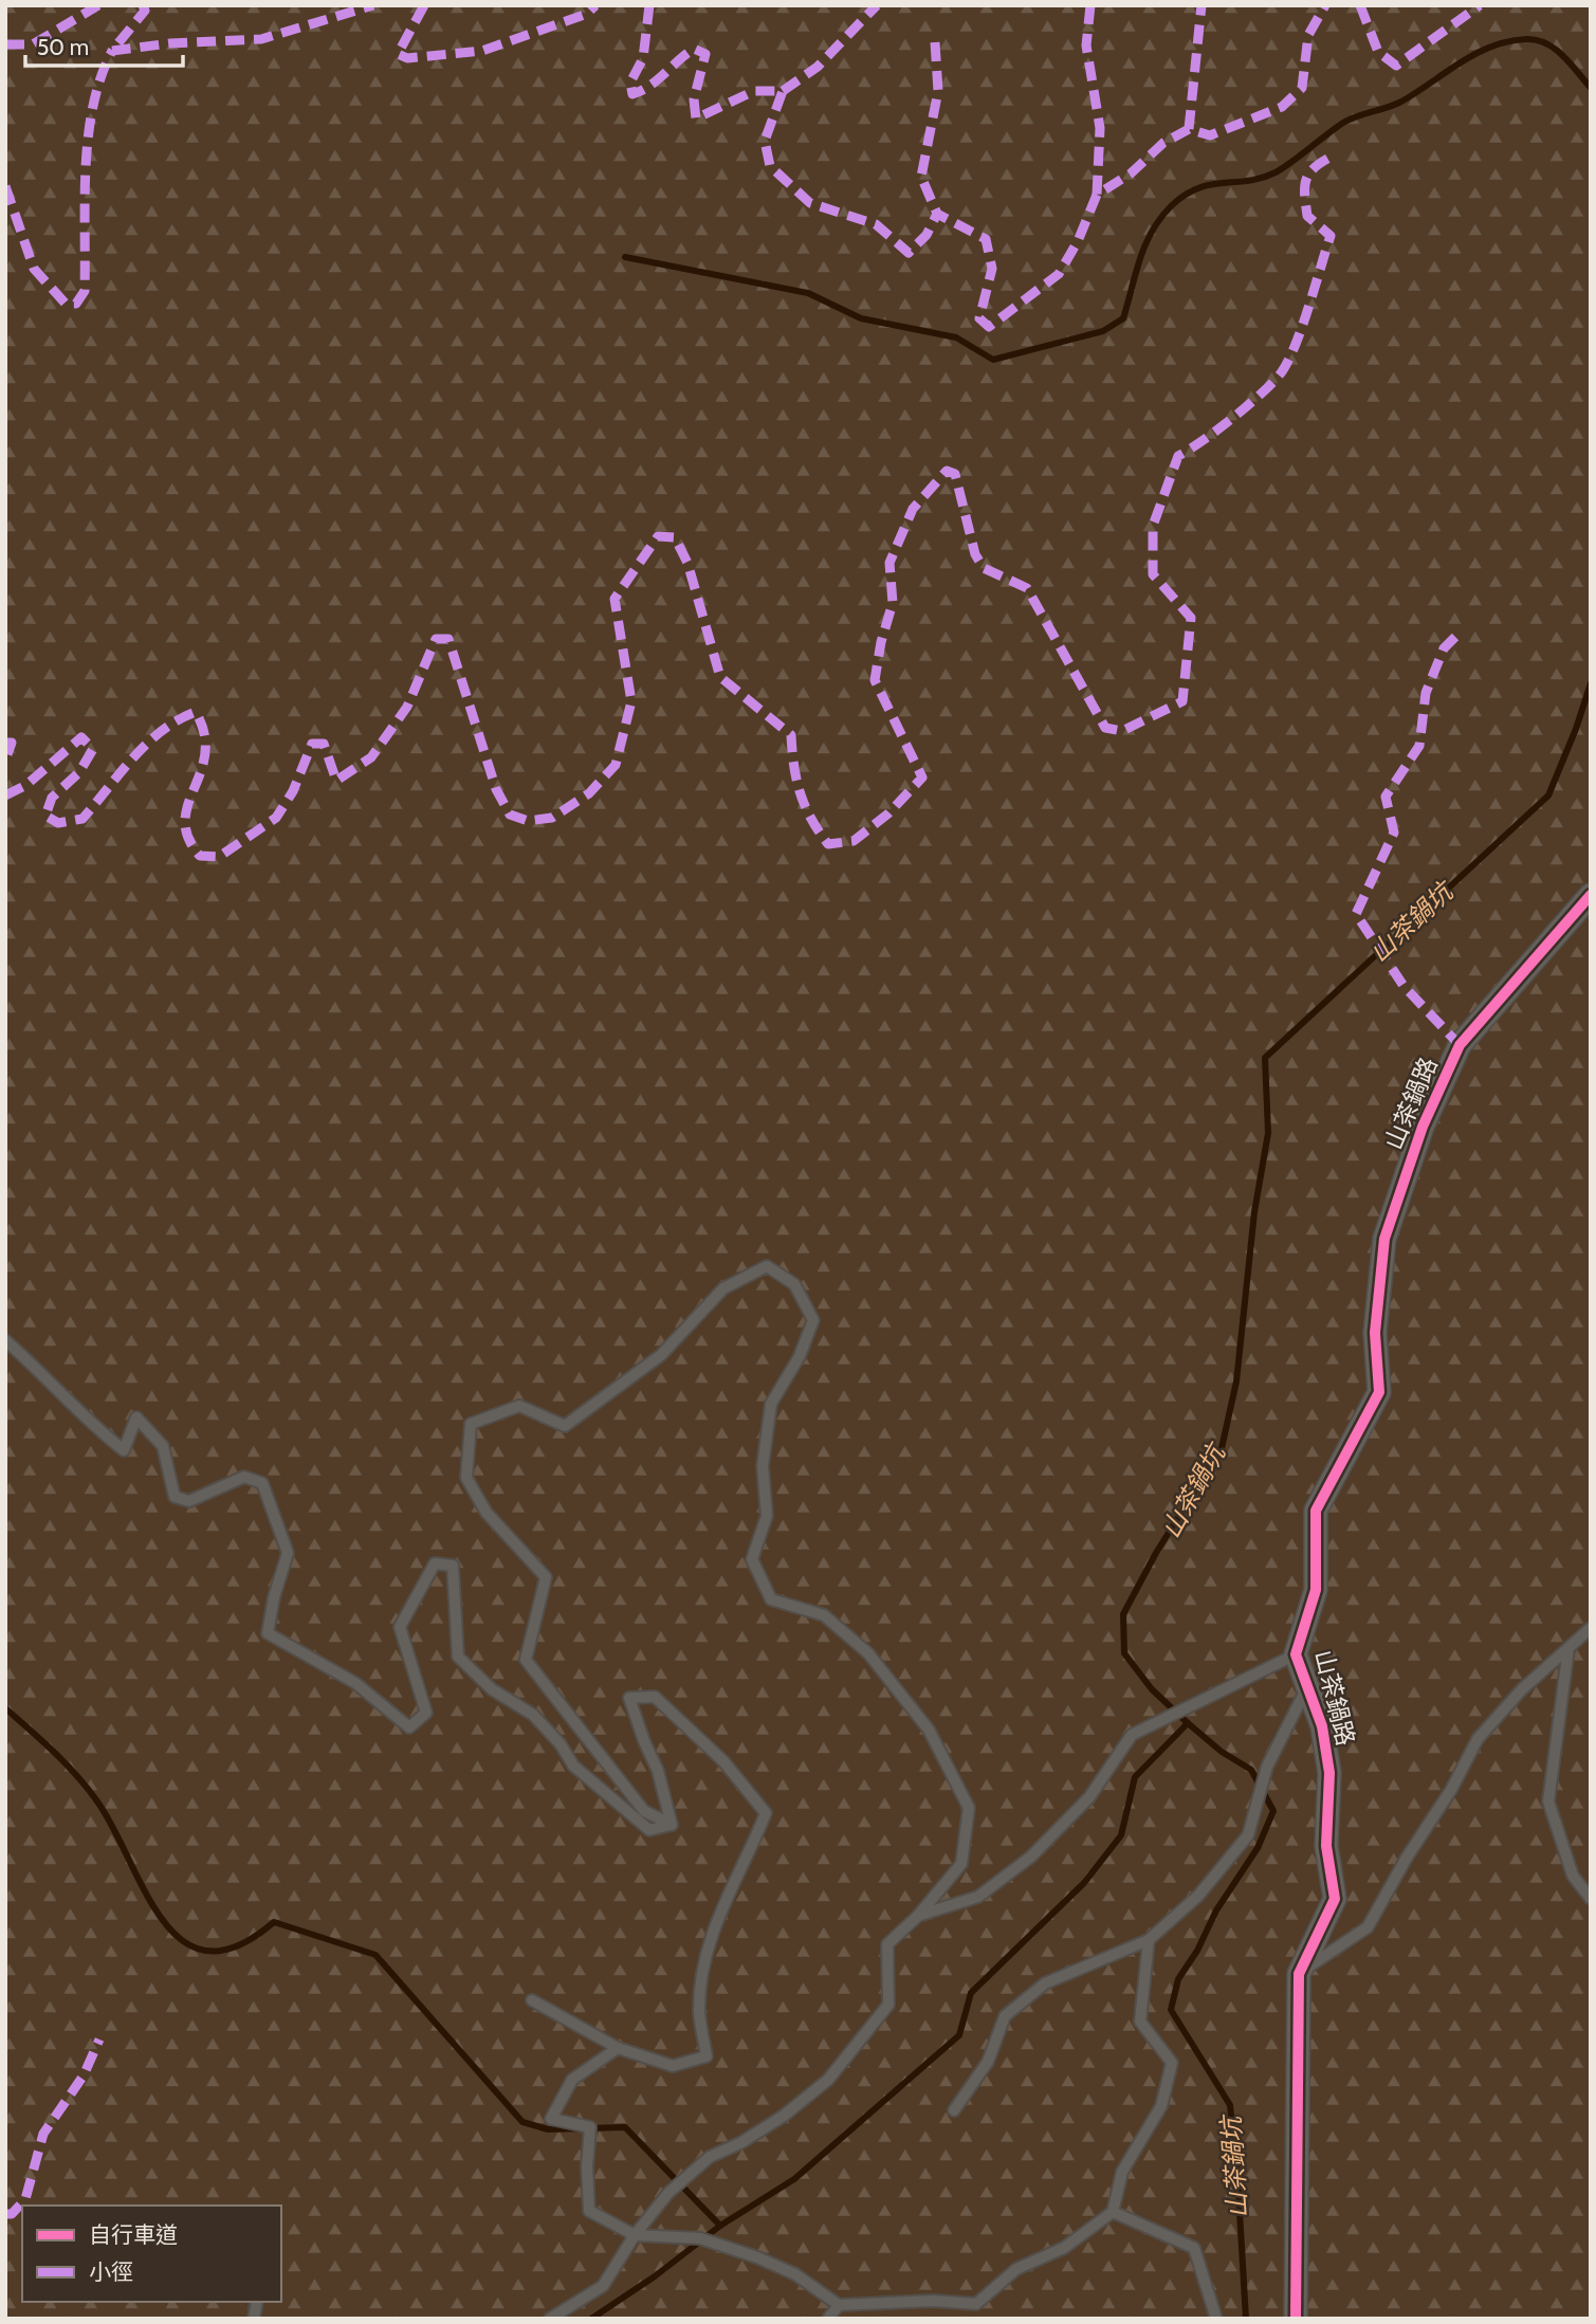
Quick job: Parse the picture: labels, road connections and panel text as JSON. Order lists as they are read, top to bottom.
{
  "streets": {
    "street": ["山茶鍋路"]
  },
  "water": ["山茶鍋坑"],
  "legend": ["自行車道", "小徑"],
  "scale_bar": "50 m"
}
